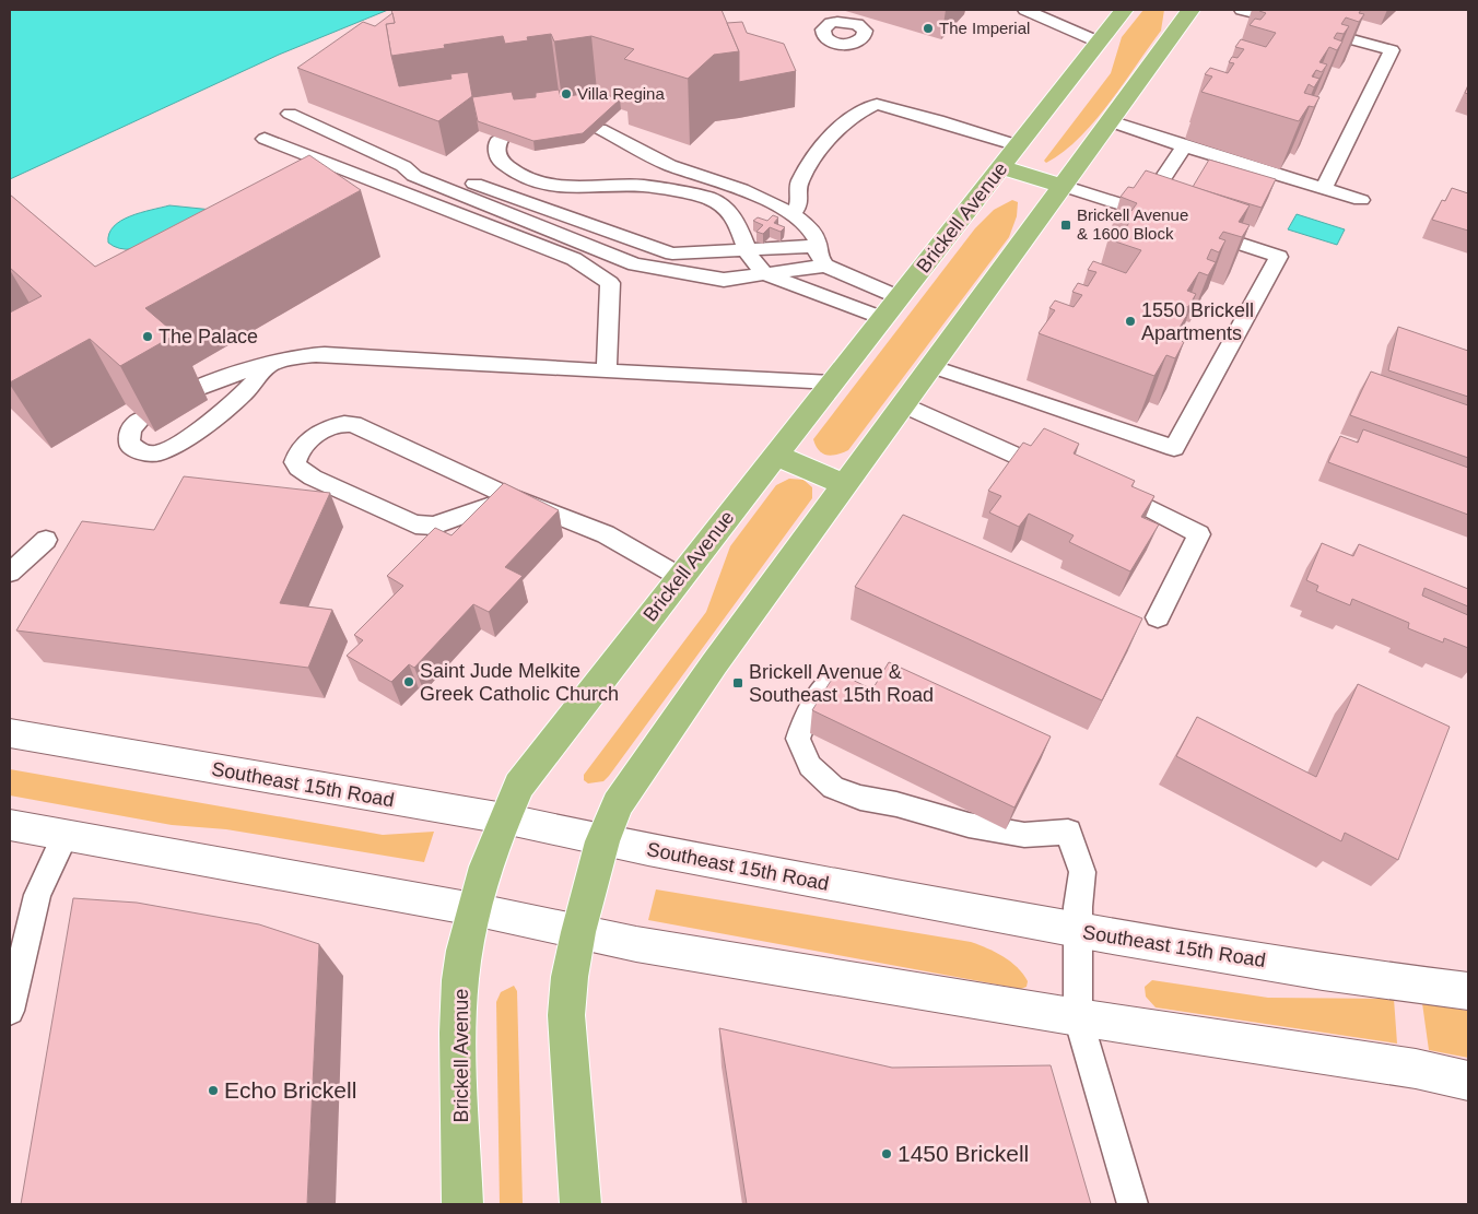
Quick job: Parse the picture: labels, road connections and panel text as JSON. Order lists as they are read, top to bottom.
{
  "streets": {
    "main road": ["Brickell Avenue"],
    "street": ["Southeast 15th Road"]
  },
  "crossings": [
    ["Brickell Avenue", "Southeast 15th Road"]
  ],
  "places": {
    "other": [
      "The Imperial",
      "Villa Regina",
      "1550 Brickell Apartments",
      "The Palace",
      "Saint Jude Melkite Greek Catholic Church",
      "Echo Brickell",
      "1450 Brickell"
    ],
    "transit": ["Brickell Avenue & 1600 Block", "Brickell Avenue & Southeast 15th Road"]
  }
}
